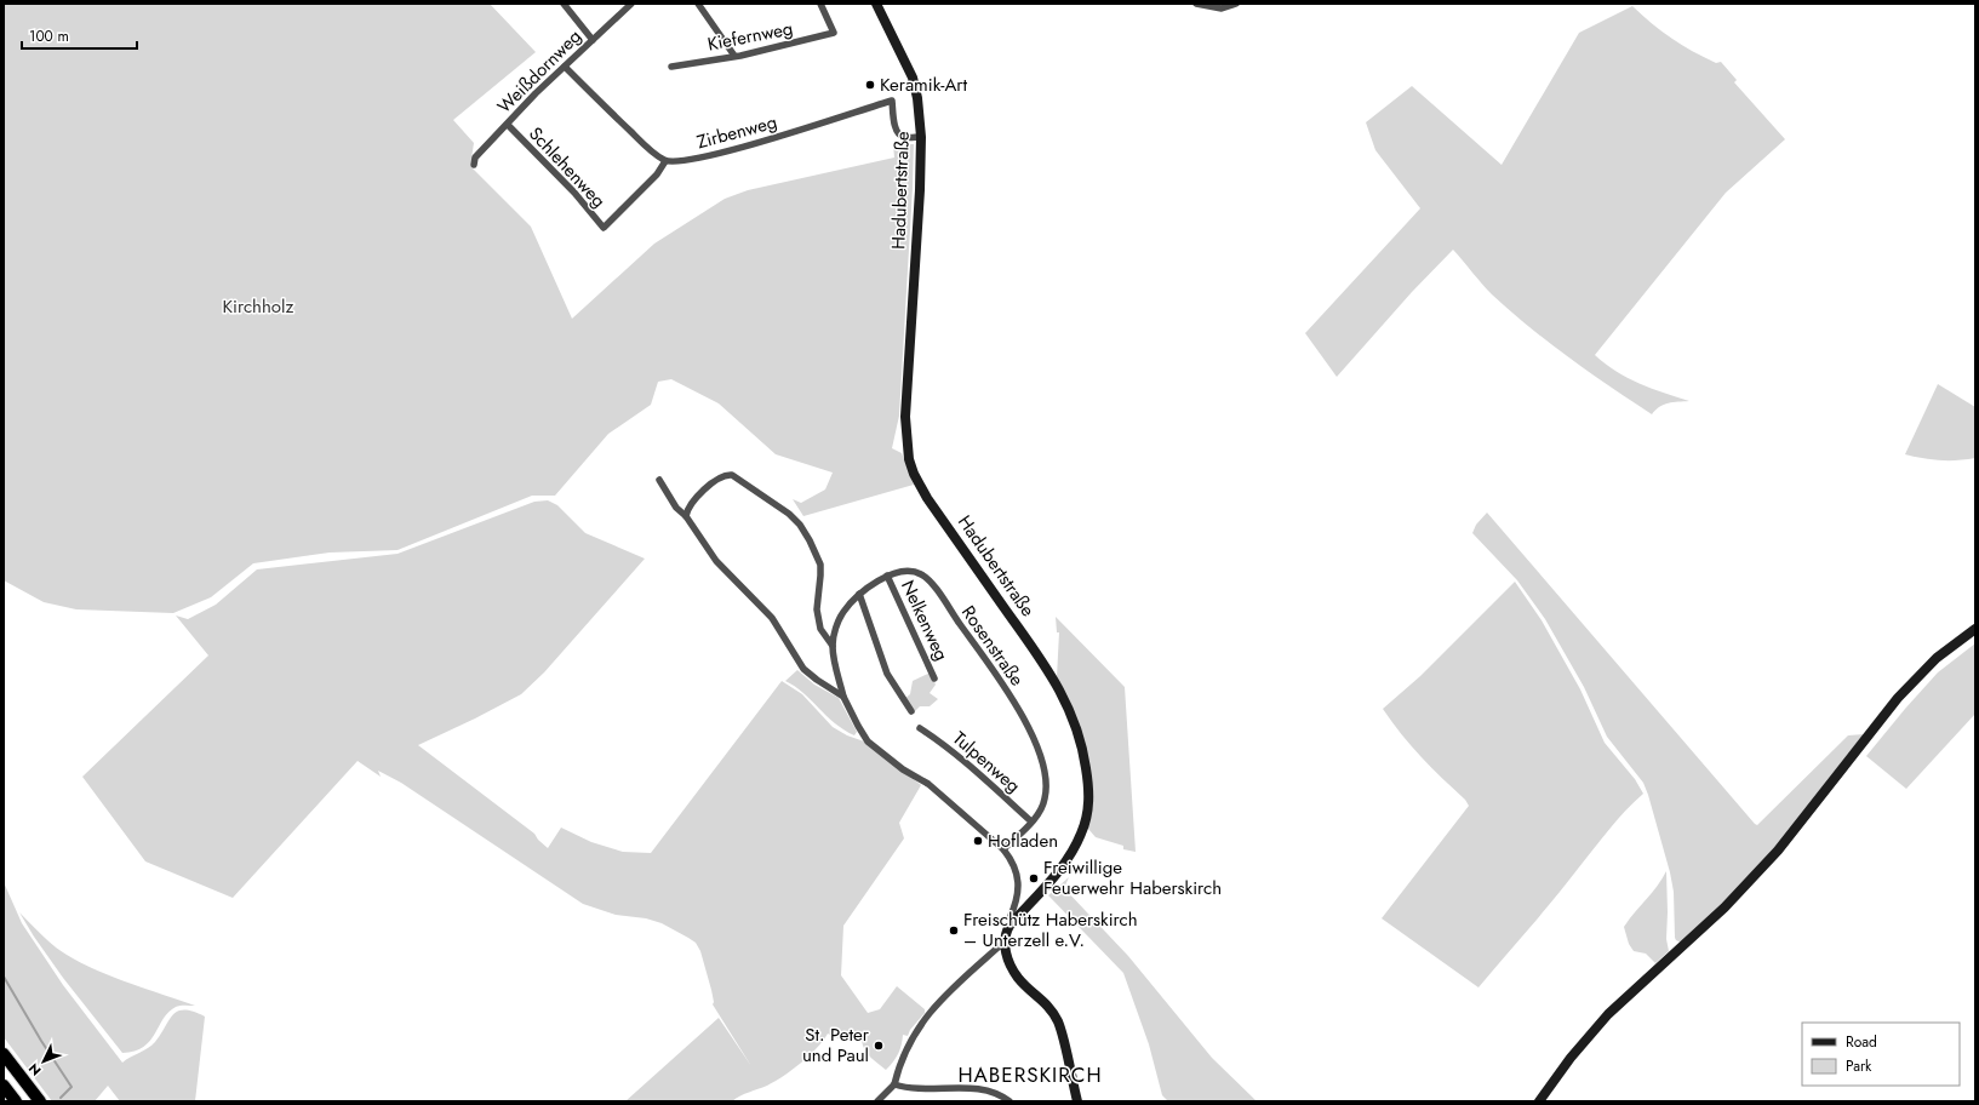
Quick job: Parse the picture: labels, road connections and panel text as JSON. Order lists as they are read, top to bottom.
{
  "streets": {
    "street": [
      "Kiefernweg",
      "Weißdornweg",
      "Zirbenweg",
      "Schlehenweg",
      "Hadubertstraße",
      "Nelkenweg",
      "Rosenstraße",
      "Tulpenweg"
    ]
  },
  "crossings": [
    ["Weißdornweg", "Schlehenweg"],
    ["Zirbenweg", "Schlehenweg"],
    ["Zirbenweg", "Hadubertstraße"],
    ["Hadubertstraße", "Rosenstraße"],
    ["Nelkenweg", "Rosenstraße"],
    ["Rosenstraße", "Tulpenweg"]
  ],
  "districts": ["HABERSKIRCH"],
  "parks": ["Kirchholz"],
  "places": [
    "Keramik-Art",
    "Hofladen",
    "Freiwillige Feuerwehr Haberskirch",
    "Freischütz Haberskirch – Unterzell e.V.",
    "St. Peter und Paul"
  ],
  "legend": ["Road", "Park"],
  "scale_bar": "100 m",
  "north": "bottom left"
}
